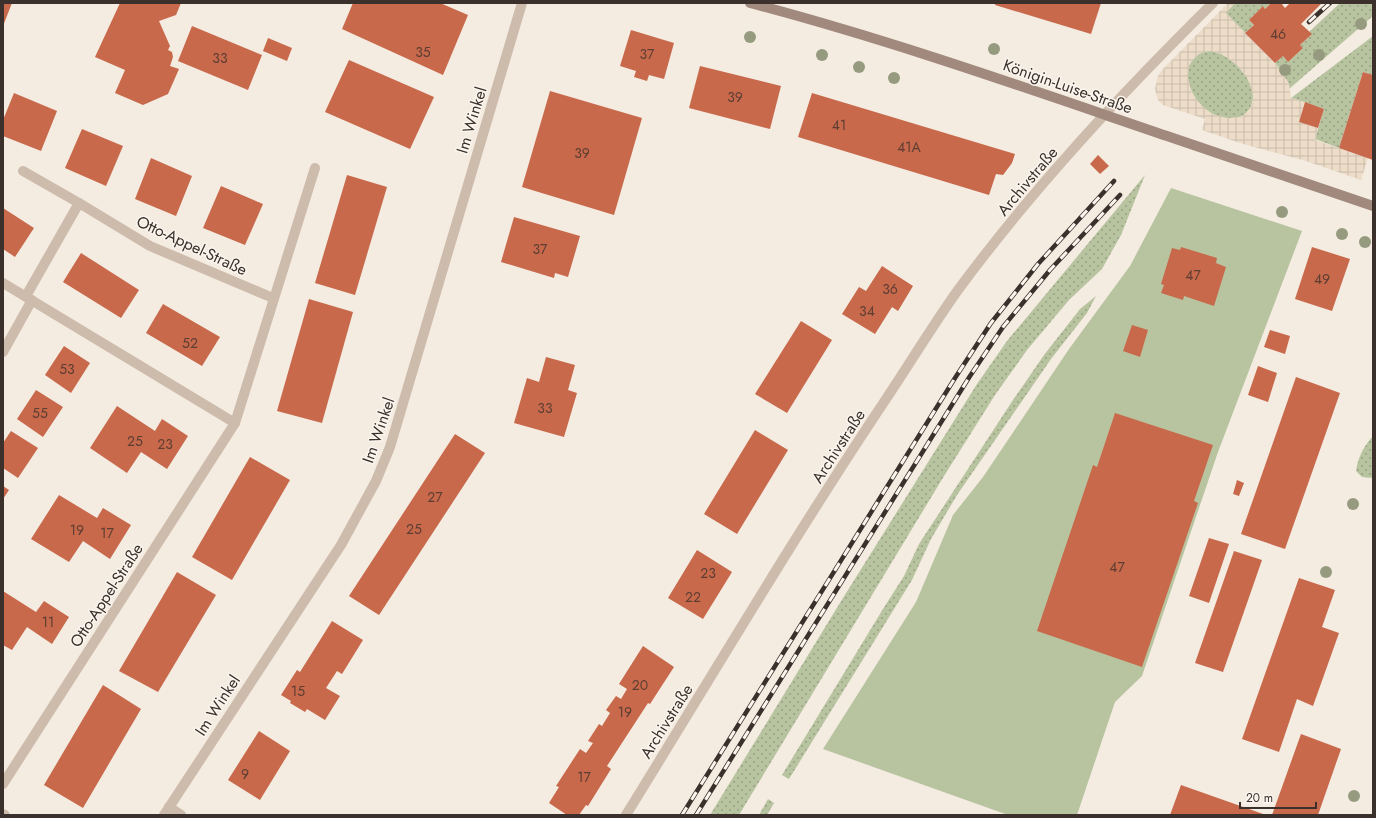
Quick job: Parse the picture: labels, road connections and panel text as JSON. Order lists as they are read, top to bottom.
{
  "streets": {
    "main road": ["Königin-Luise-Straße"],
    "street": ["Im Winkel", "Archivstraße", "Otto-Appel-Straße"]
  },
  "crossings": [
    ["Königin-Luise-Straße", "Archivstraße"]
  ],
  "house_numbers": [
    "46",
    "35",
    "37",
    "33",
    "39",
    "41",
    "41A",
    "39",
    "37",
    "47",
    "49",
    "36",
    "34",
    "52",
    "53",
    "33",
    "55",
    "25",
    "23",
    "27",
    "25",
    "19",
    "17",
    "47",
    "23",
    "22",
    "11",
    "20",
    "15",
    "19",
    "9",
    "17"
  ],
  "scale_bar": "20 m"
}
